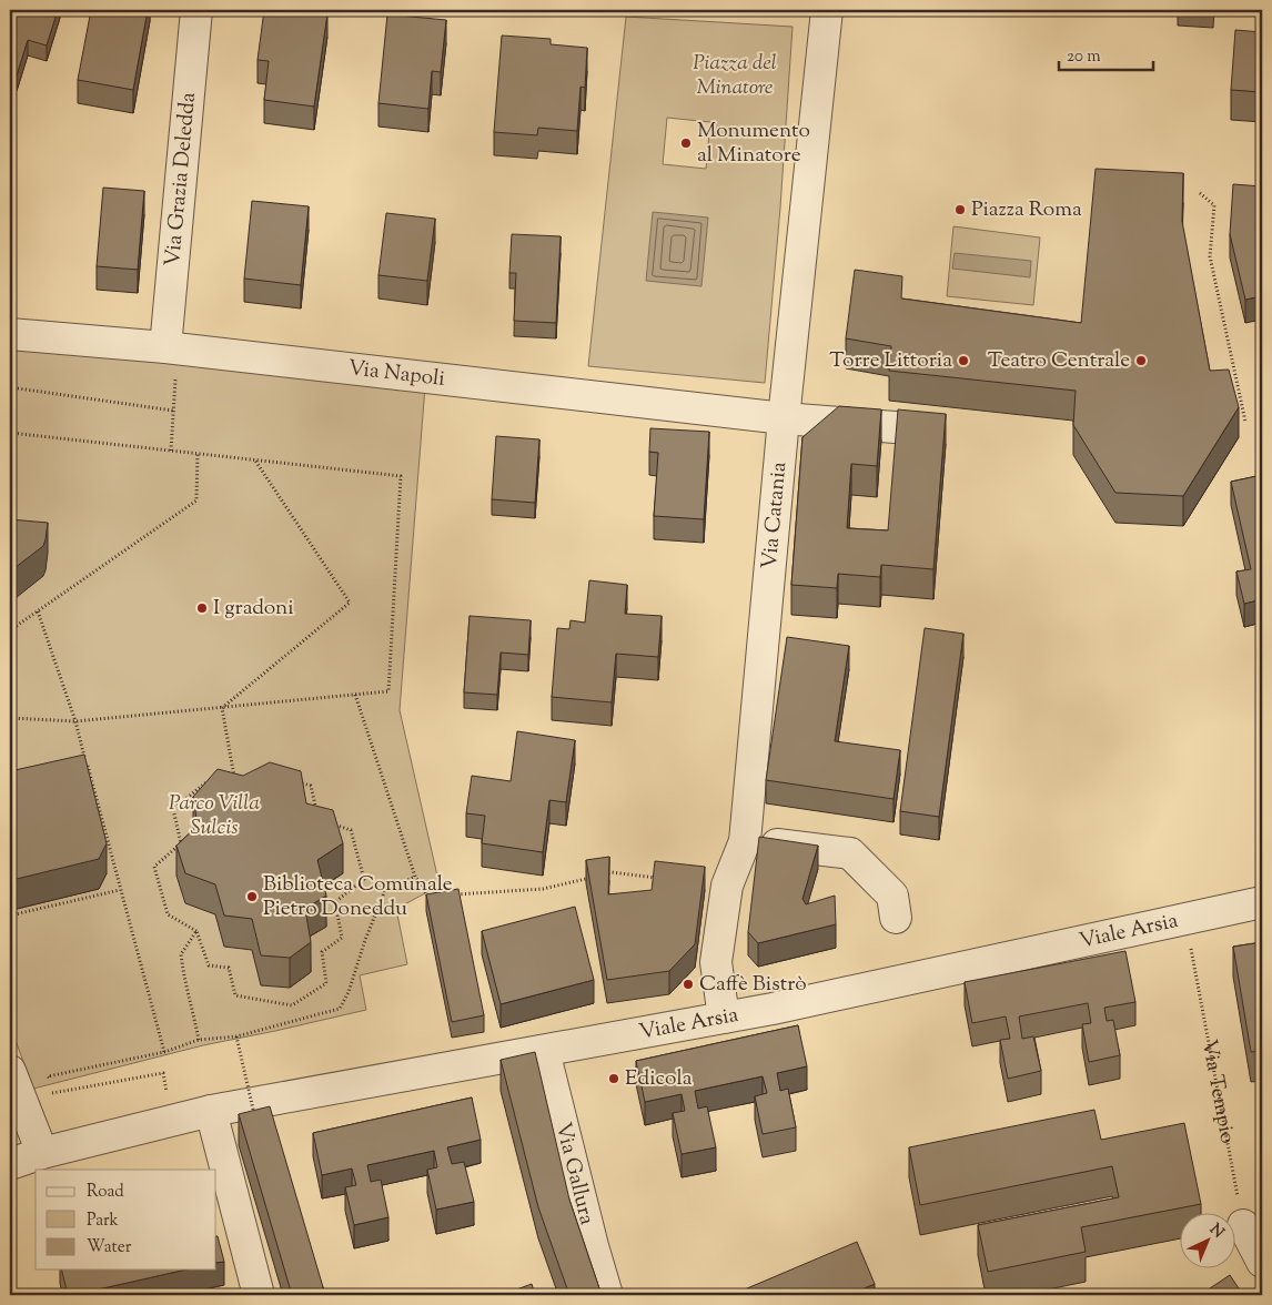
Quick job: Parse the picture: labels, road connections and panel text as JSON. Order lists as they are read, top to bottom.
{
  "streets": {
    "street": [
      "Via Grazia Deledda",
      "Via Napoli",
      "Via Catania",
      "Viale Arsia",
      "Via Gallura"
    ],
    "path": ["Via Tempio"]
  },
  "crossings": [
    ["Via Grazia Deledda", "Via Napoli"],
    ["Via Napoli", "Via Catania"],
    ["Via Catania", "Viale Arsia"],
    ["Viale Arsia", "Via Tempio"],
    ["Viale Arsia", "Via Gallura"]
  ],
  "parks": ["Piazza del Minatore", "Parco Villa Sulcis"],
  "places": [
    "Monumento al Minatore",
    "Piazza Roma",
    "Torre Littoria",
    "Teatro Centrale",
    "I gradoni",
    "Biblioteca Comunale Pietro Doneddu",
    "Caffè Bistrò",
    "Edicola"
  ],
  "legend": ["Road", "Park", "Water"],
  "scale_bar": "20 m",
  "north": "top right"
}
